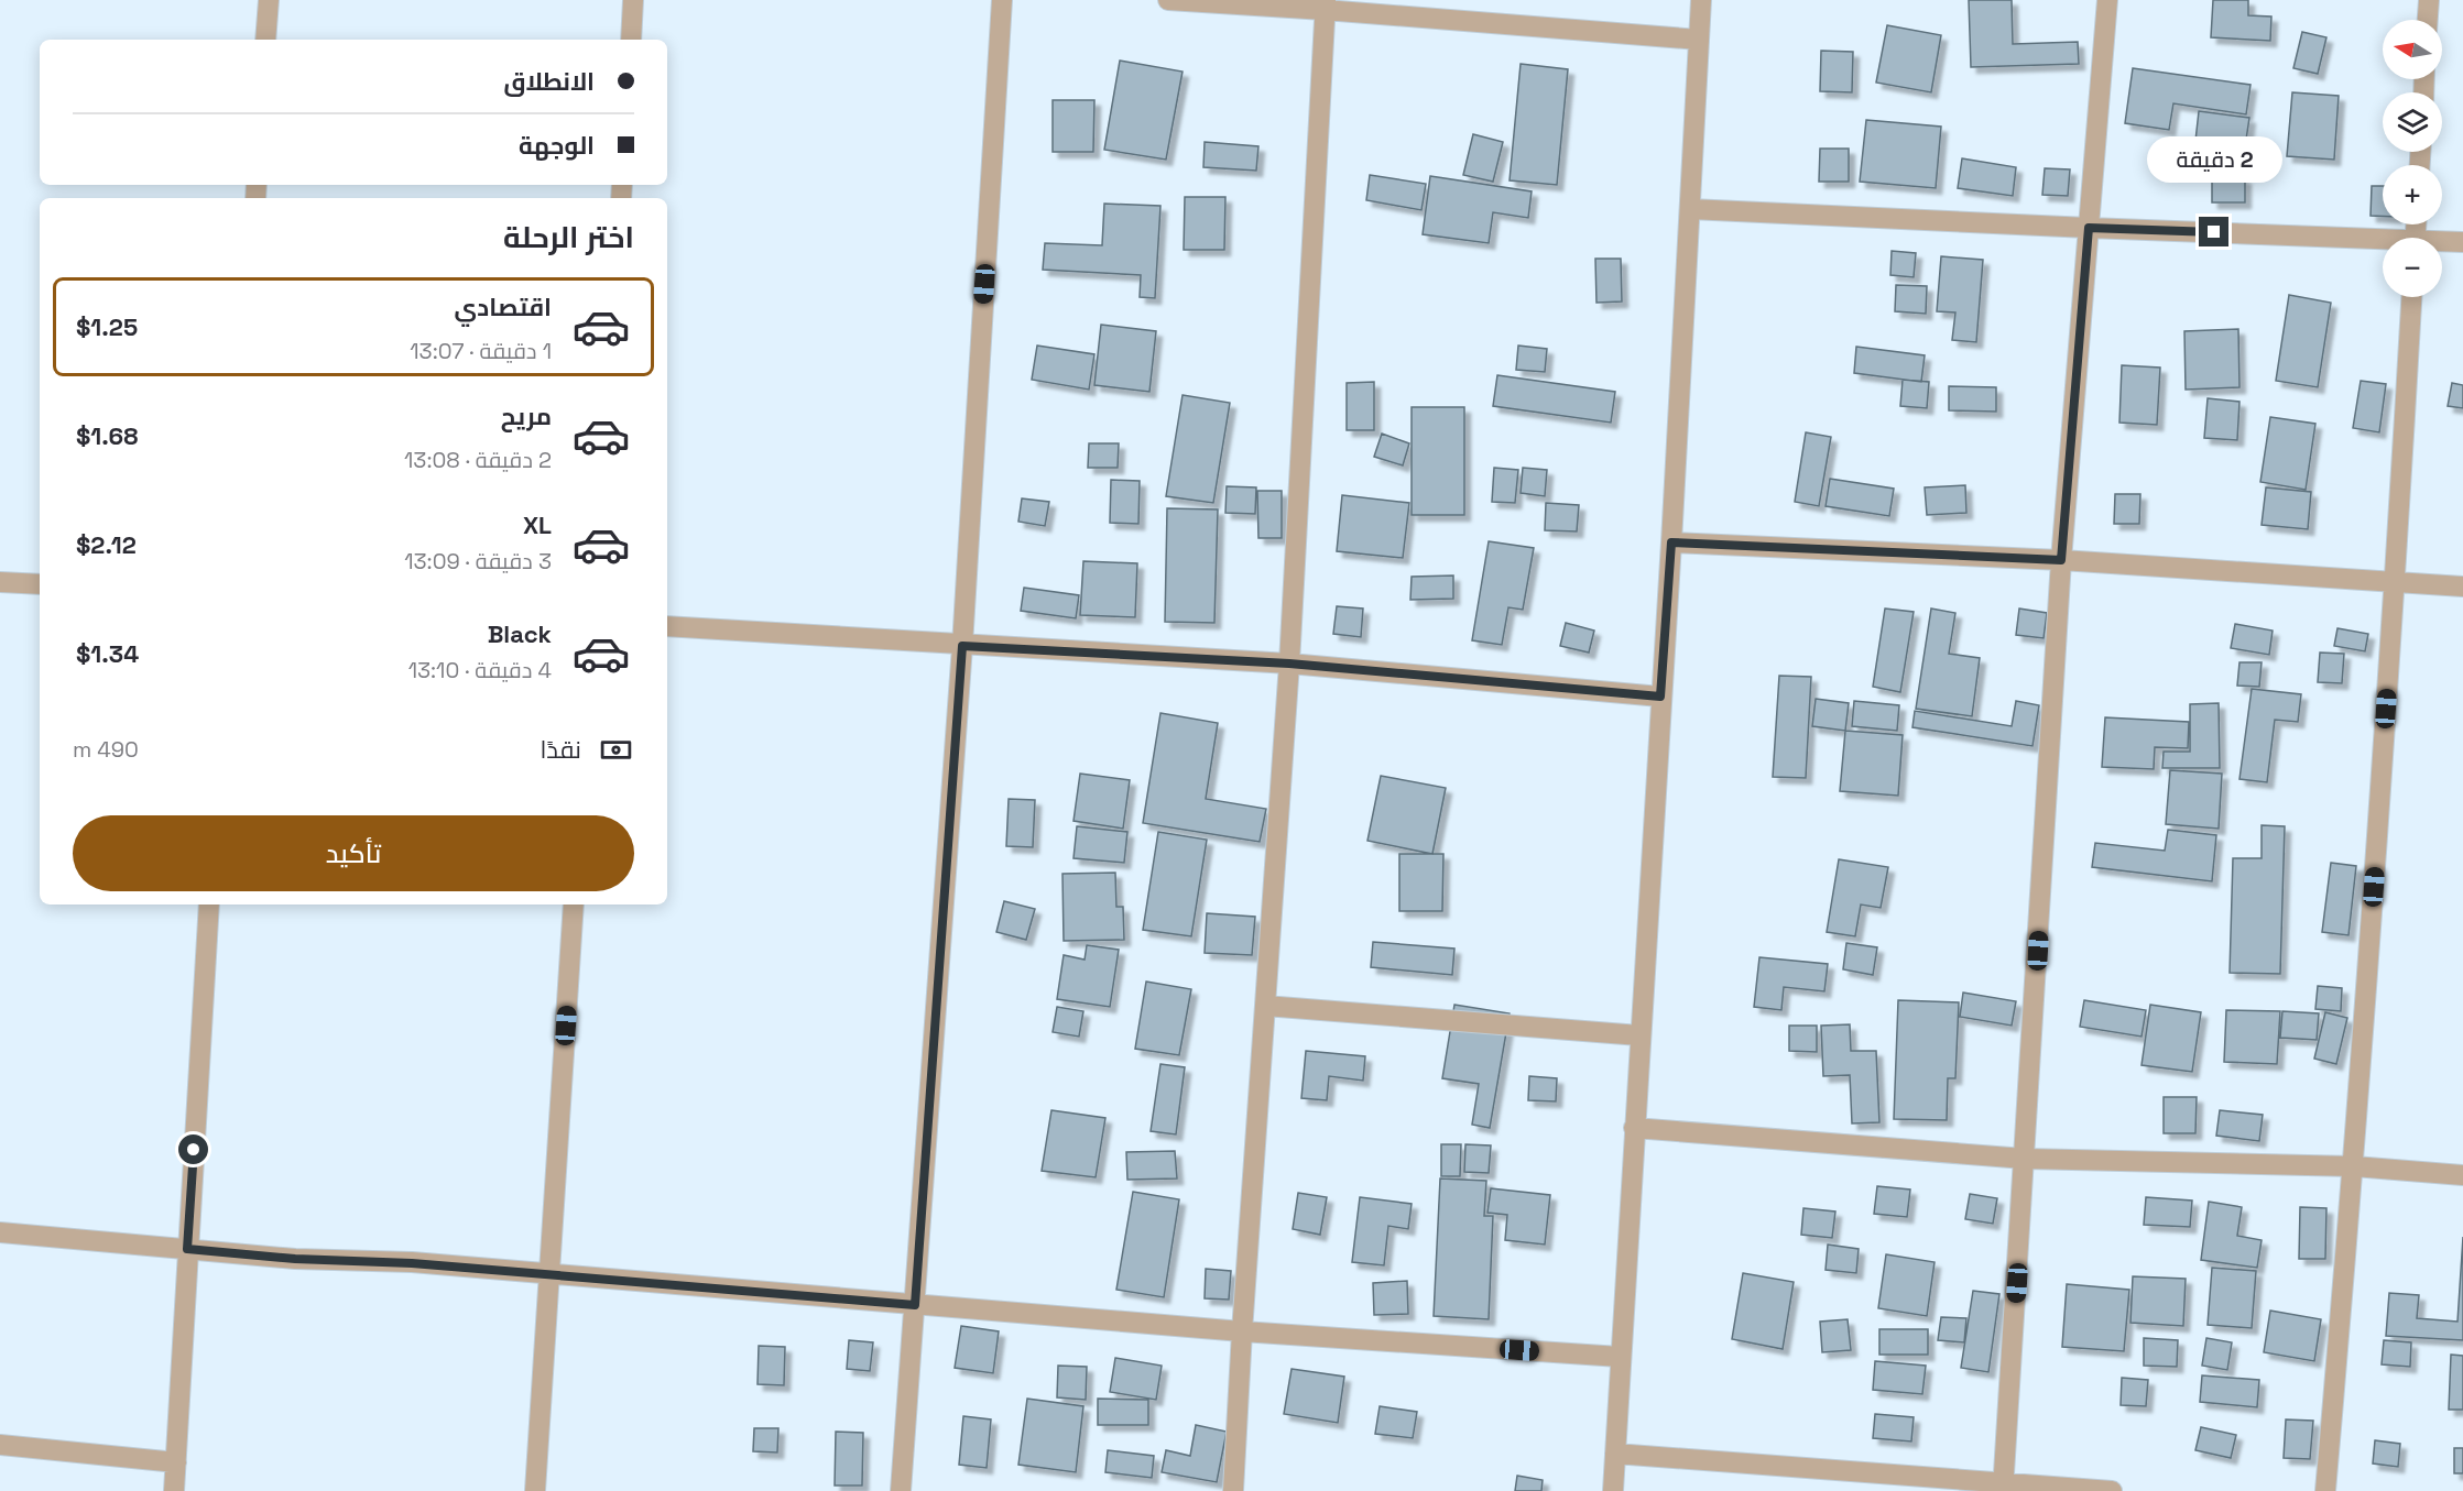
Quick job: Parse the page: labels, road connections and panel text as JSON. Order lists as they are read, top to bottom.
{
  "north": "left",
  "page": {
    "map_buttons": ["+", "−"],
    "banner": ["الانطلاق", "الوجهة"],
    "bubble": "2 دقيقة",
    "heading": "اختر الرحلة",
    "list": [
      {
        "name": "اقتصادي",
        "note": "1 دقيقة · 13:07",
        "value": "$1.25"
      },
      {
        "name": "مريح",
        "note": "2 دقيقة · 13:08",
        "value": "$1.68"
      },
      {
        "name": "XL",
        "note": "3 دقيقة · 13:09",
        "value": "$2.12"
      },
      {
        "name": "Black",
        "note": "4 دقيقة · 13:10",
        "value": "$1.34"
      }
    ],
    "pay": ["نقدًا", "490 m"],
    "buttons": "تأكيد"
  }
}
